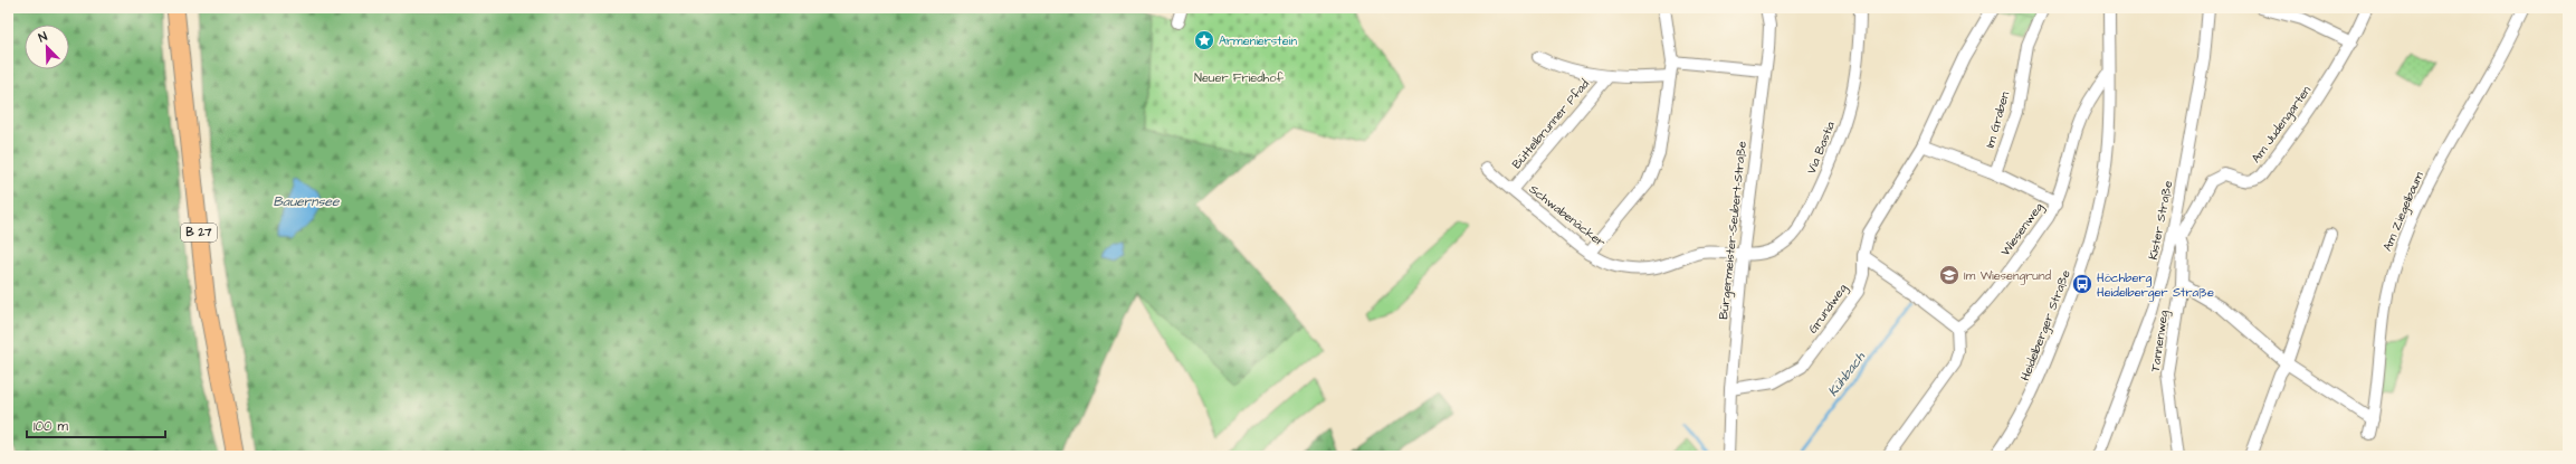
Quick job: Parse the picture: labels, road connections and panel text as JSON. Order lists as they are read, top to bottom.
{
  "streets": {
    "main road": ["B 27"],
    "street": [
      "Im Graben",
      "Büttelbrunner Pfad",
      "Am Judengarten",
      "Via Bastia",
      "Am Ziegelbaum",
      "Schwabenäcker",
      "Kister Straße",
      "Wiesenweg",
      "Bürgermeister-Seubert-Straße",
      "Grundweg",
      "Heidelberger Straße",
      "Tannenweg"
    ]
  },
  "crossings": [
    ["Büttelbrunner Pfad", "Schwabenäcker"],
    ["Am Judengarten", "Kister Straße"],
    ["Am Judengarten", "Tannenweg"],
    ["Via Bastia", "Schwabenäcker"],
    ["Via Bastia", "Bürgermeister-Seubert-Straße"],
    ["Schwabenäcker", "Bürgermeister-Seubert-Straße"],
    ["Kister Straße", "Tannenweg"],
    ["Wiesenweg", "Heidelberger Straße"],
    ["Bürgermeister-Seubert-Straße", "Grundweg"]
  ],
  "water": ["Bauernsee", "Kühbach"],
  "parks": ["Neuer Friedhof"],
  "places": {
    "place": ["Armenierstein"],
    "school or university": ["Im Wiesengrund"],
    "bus stop": ["Höchberg Heidelberger Straße"]
  },
  "scale_bar": "100 m",
  "north": "top left"
}
